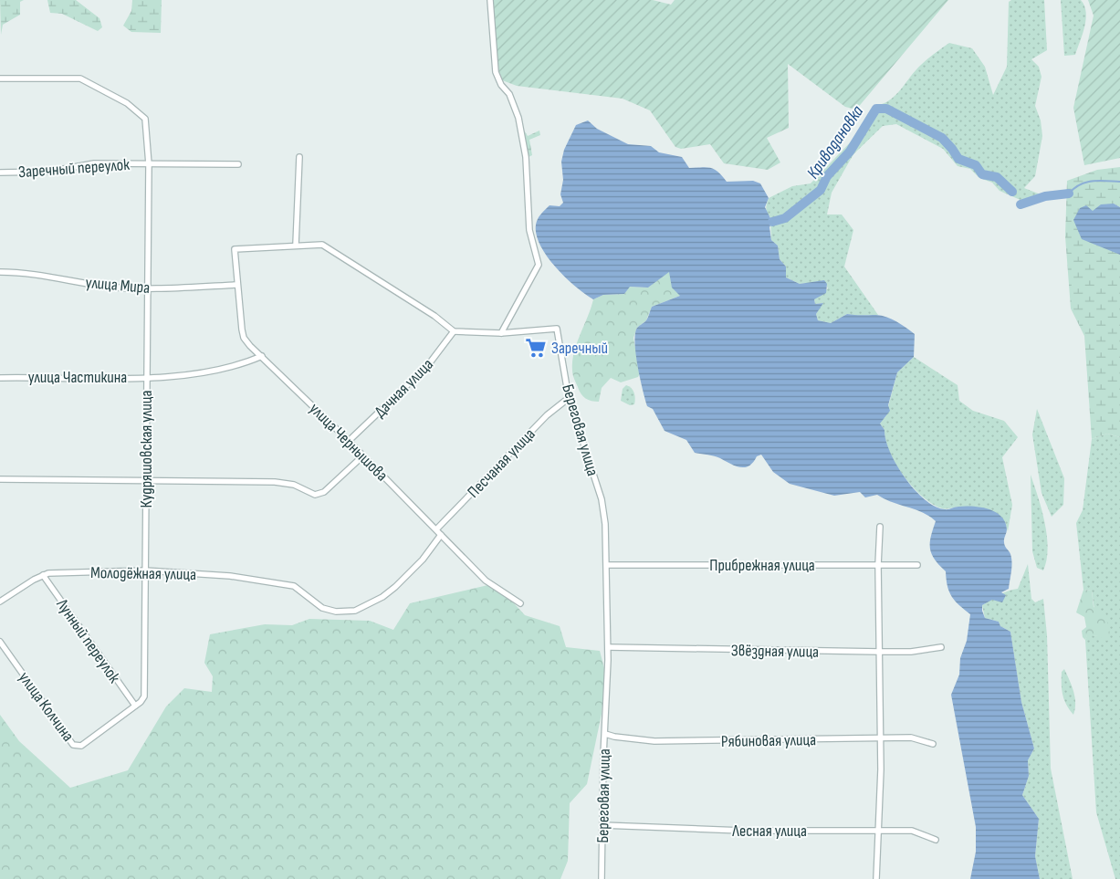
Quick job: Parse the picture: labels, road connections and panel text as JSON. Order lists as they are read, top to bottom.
{
  "streets": {
    "street": [
      "Заречный переулок",
      "улица Мира",
      "улица Частикина",
      "Дачная улица",
      "Береговая улица",
      "улица Чернышова",
      "Кудряшовская улица",
      "Песчаная улица",
      "Прибрежная улица",
      "Молодёжная улица",
      "Лунный переулок",
      "Звёздная улица",
      "улица Колчина",
      "Рябиновая улица",
      "Лесная улица"
    ]
  },
  "crossings": [
    ["Заречный переулок", "Кудряшовская улица"],
    ["улица Мира", "улица Чернышова"],
    ["улица Мира", "Кудряшовская улица"],
    ["улица Частикина", "улица Чернышова"],
    ["улица Частикина", "Кудряшовская улица"],
    ["Дачная улица", "Береговая улица"],
    ["Дачная улица", "улица Чернышова"],
    ["Береговая улица", "Песчаная улица"],
    ["Береговая улица", "Прибрежная улица"],
    ["Береговая улица", "Звёздная улица"],
    ["Береговая улица", "Рябиновая улица"],
    ["Береговая улица", "Лесная улица"],
    ["улица Чернышова", "Песчаная улица"],
    ["улица Чернышова", "Молодёжная улица"],
    ["Кудряшовская улица", "Молодёжная улица"],
    ["Кудряшовская улица", "Лунный переулок"],
    ["Кудряшовская улица", "улица Колчина"],
    ["Молодёжная улица", "Лунный переулок"]
  ],
  "water": ["Криводановка"],
  "places": {
    "supermarket": ["Заречный"]
  }
}
